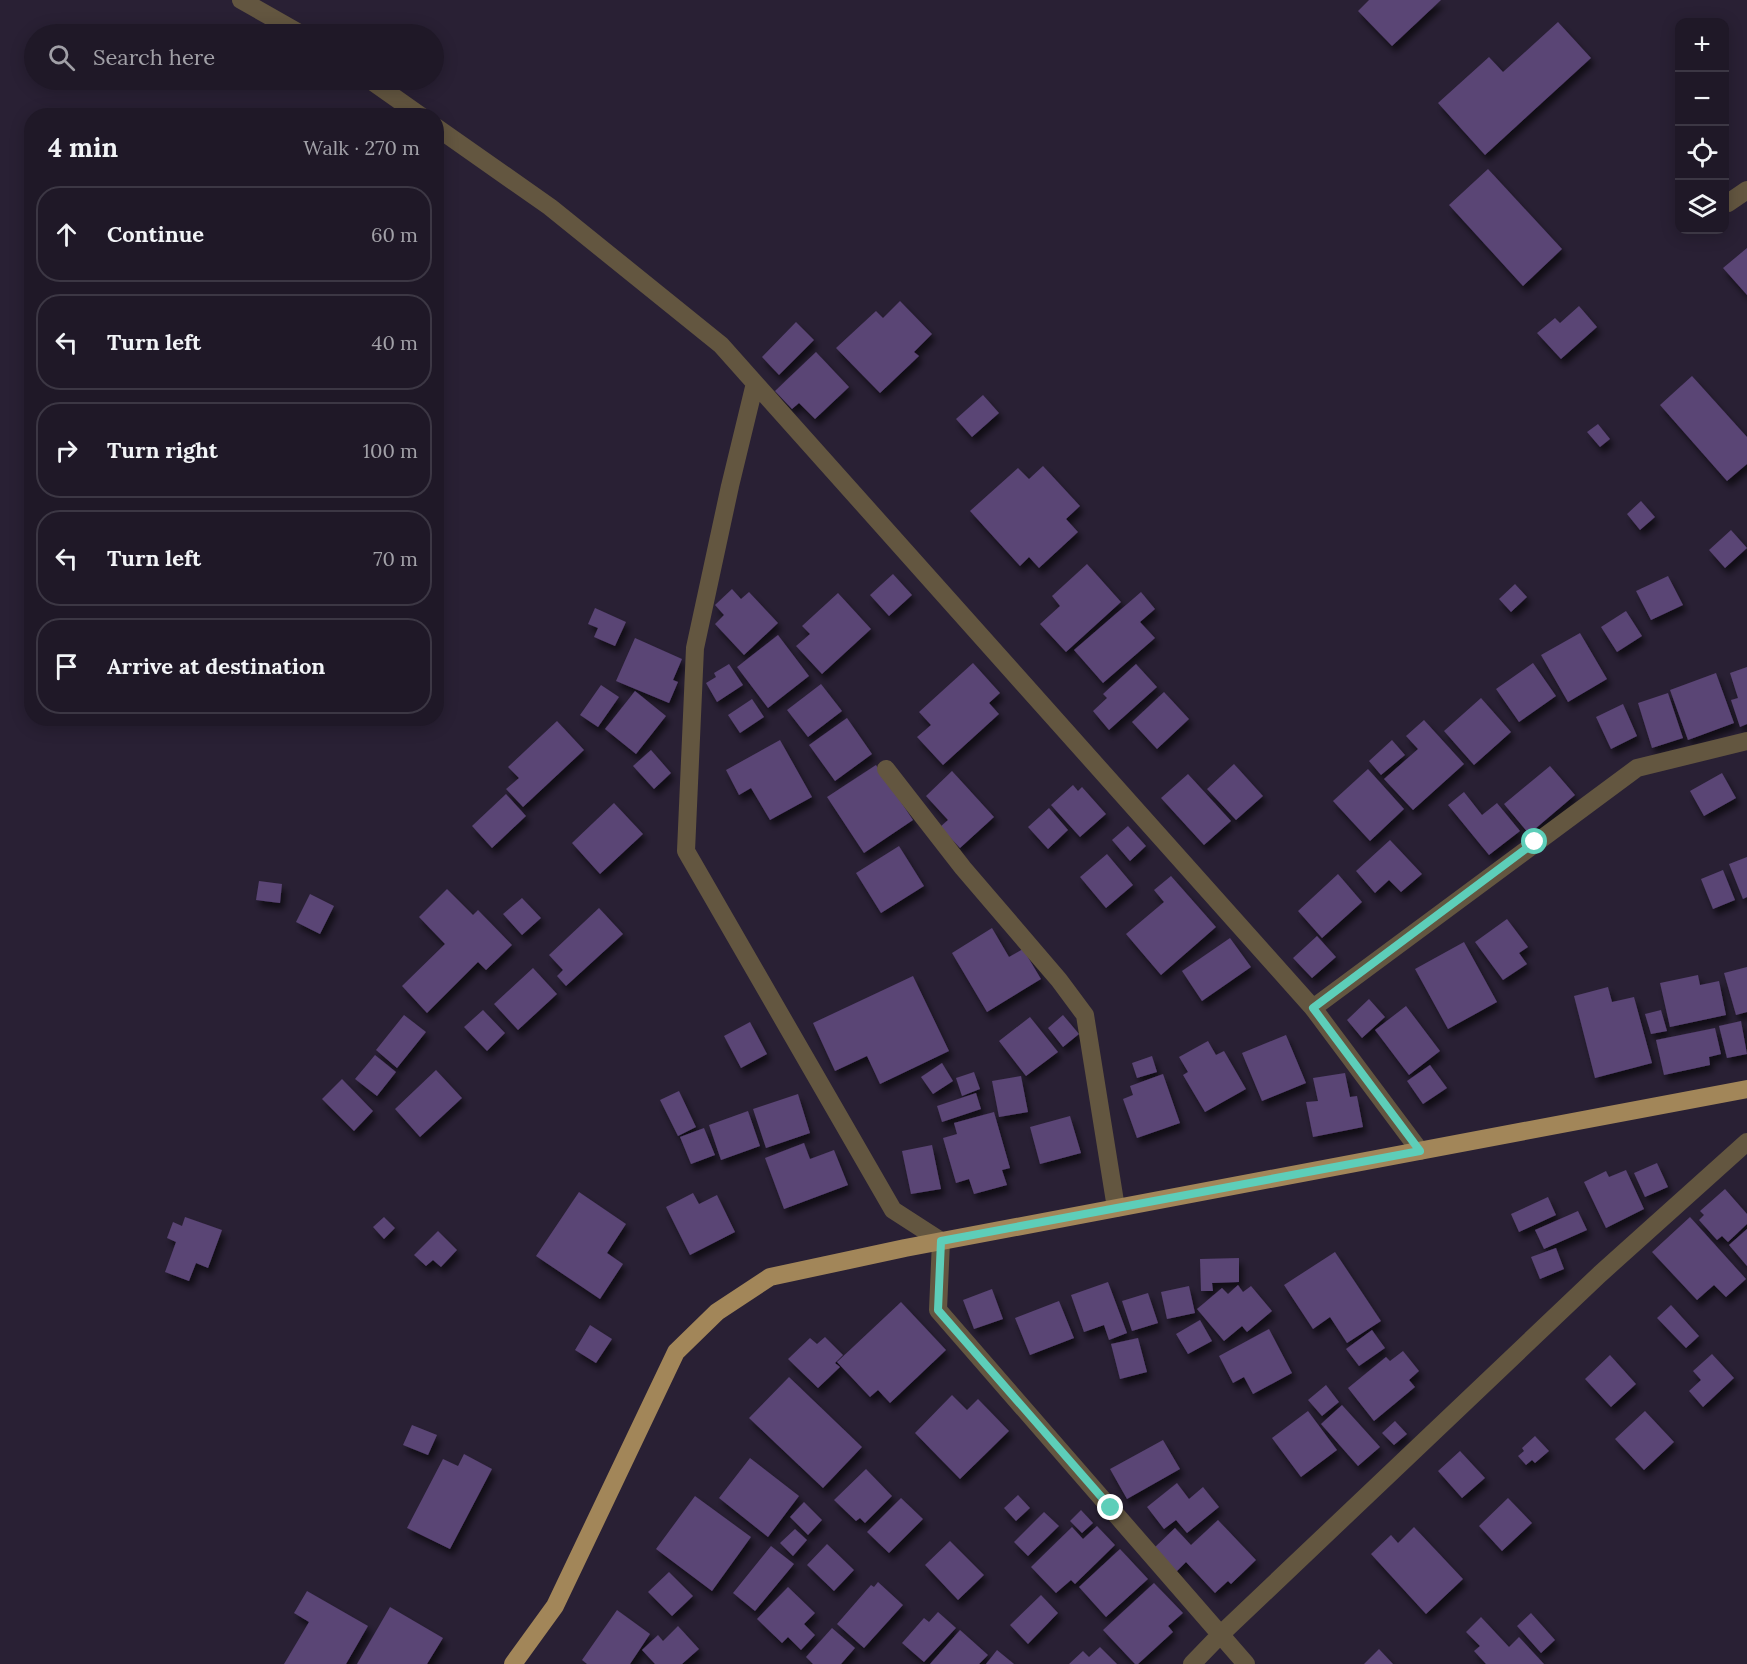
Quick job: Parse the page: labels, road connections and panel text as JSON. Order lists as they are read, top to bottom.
{
  "page": {
    "map_buttons": ["+", "−"],
    "search": "Search here",
    "heading": ["4 min", "Walk · 270 m"],
    "list": [
      ["Continue", "60 m"],
      ["Turn left", "40 m"],
      ["Turn right", "100 m"],
      ["Turn left", "70 m"],
      "Arrive at destination"
    ]
  }
}
